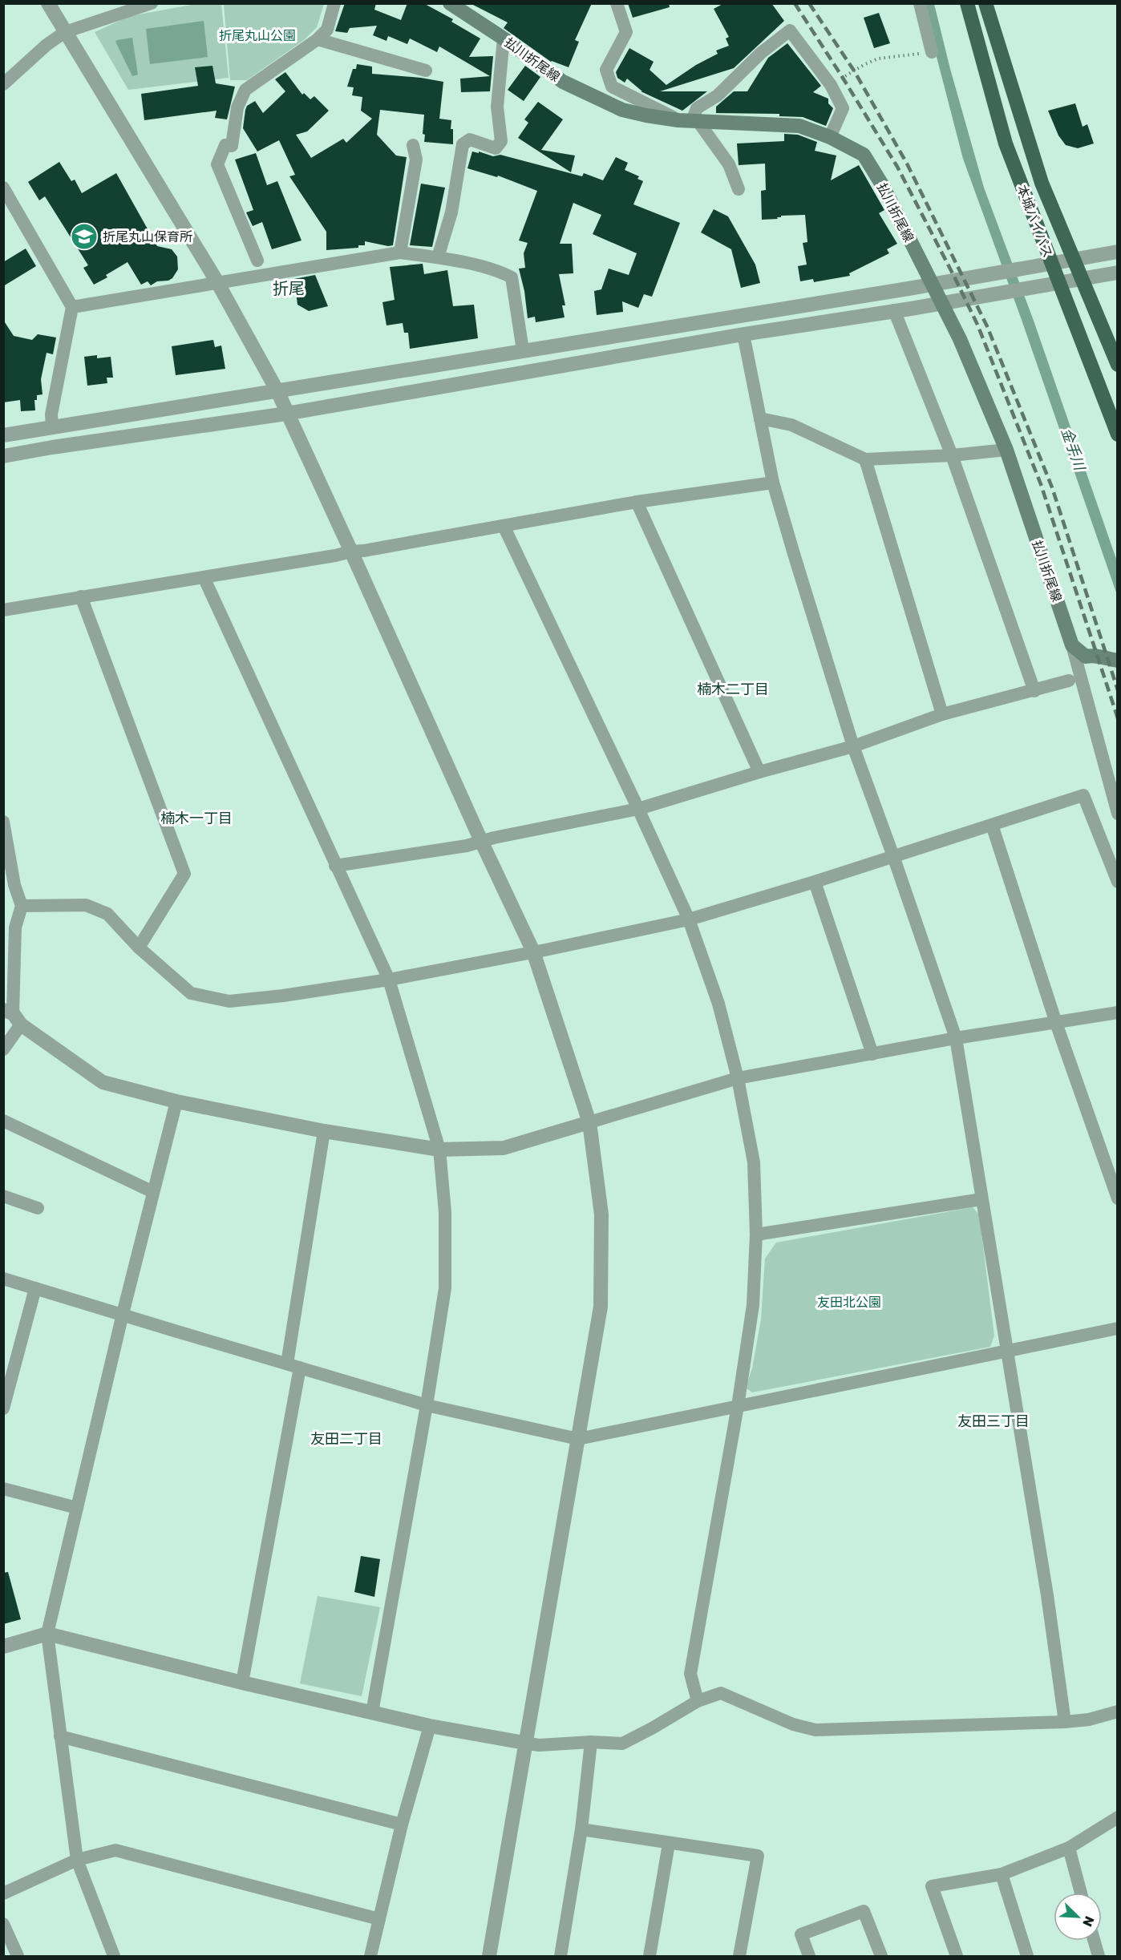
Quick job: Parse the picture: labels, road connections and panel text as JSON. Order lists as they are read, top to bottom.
{
  "streets": {
    "highway": ["本城バイパス"],
    "main road": ["払川折尾線"]
  },
  "districts": [
    "折尾",
    "楠木二丁目",
    "楠木一丁目",
    "友田三丁目",
    "友田二丁目"
  ],
  "water": ["金手川"],
  "parks": ["折尾丸山公園", "友田北公園"],
  "places": {
    "school or university": ["折尾丸山保育所"]
  },
  "north": "bottom right"
}
